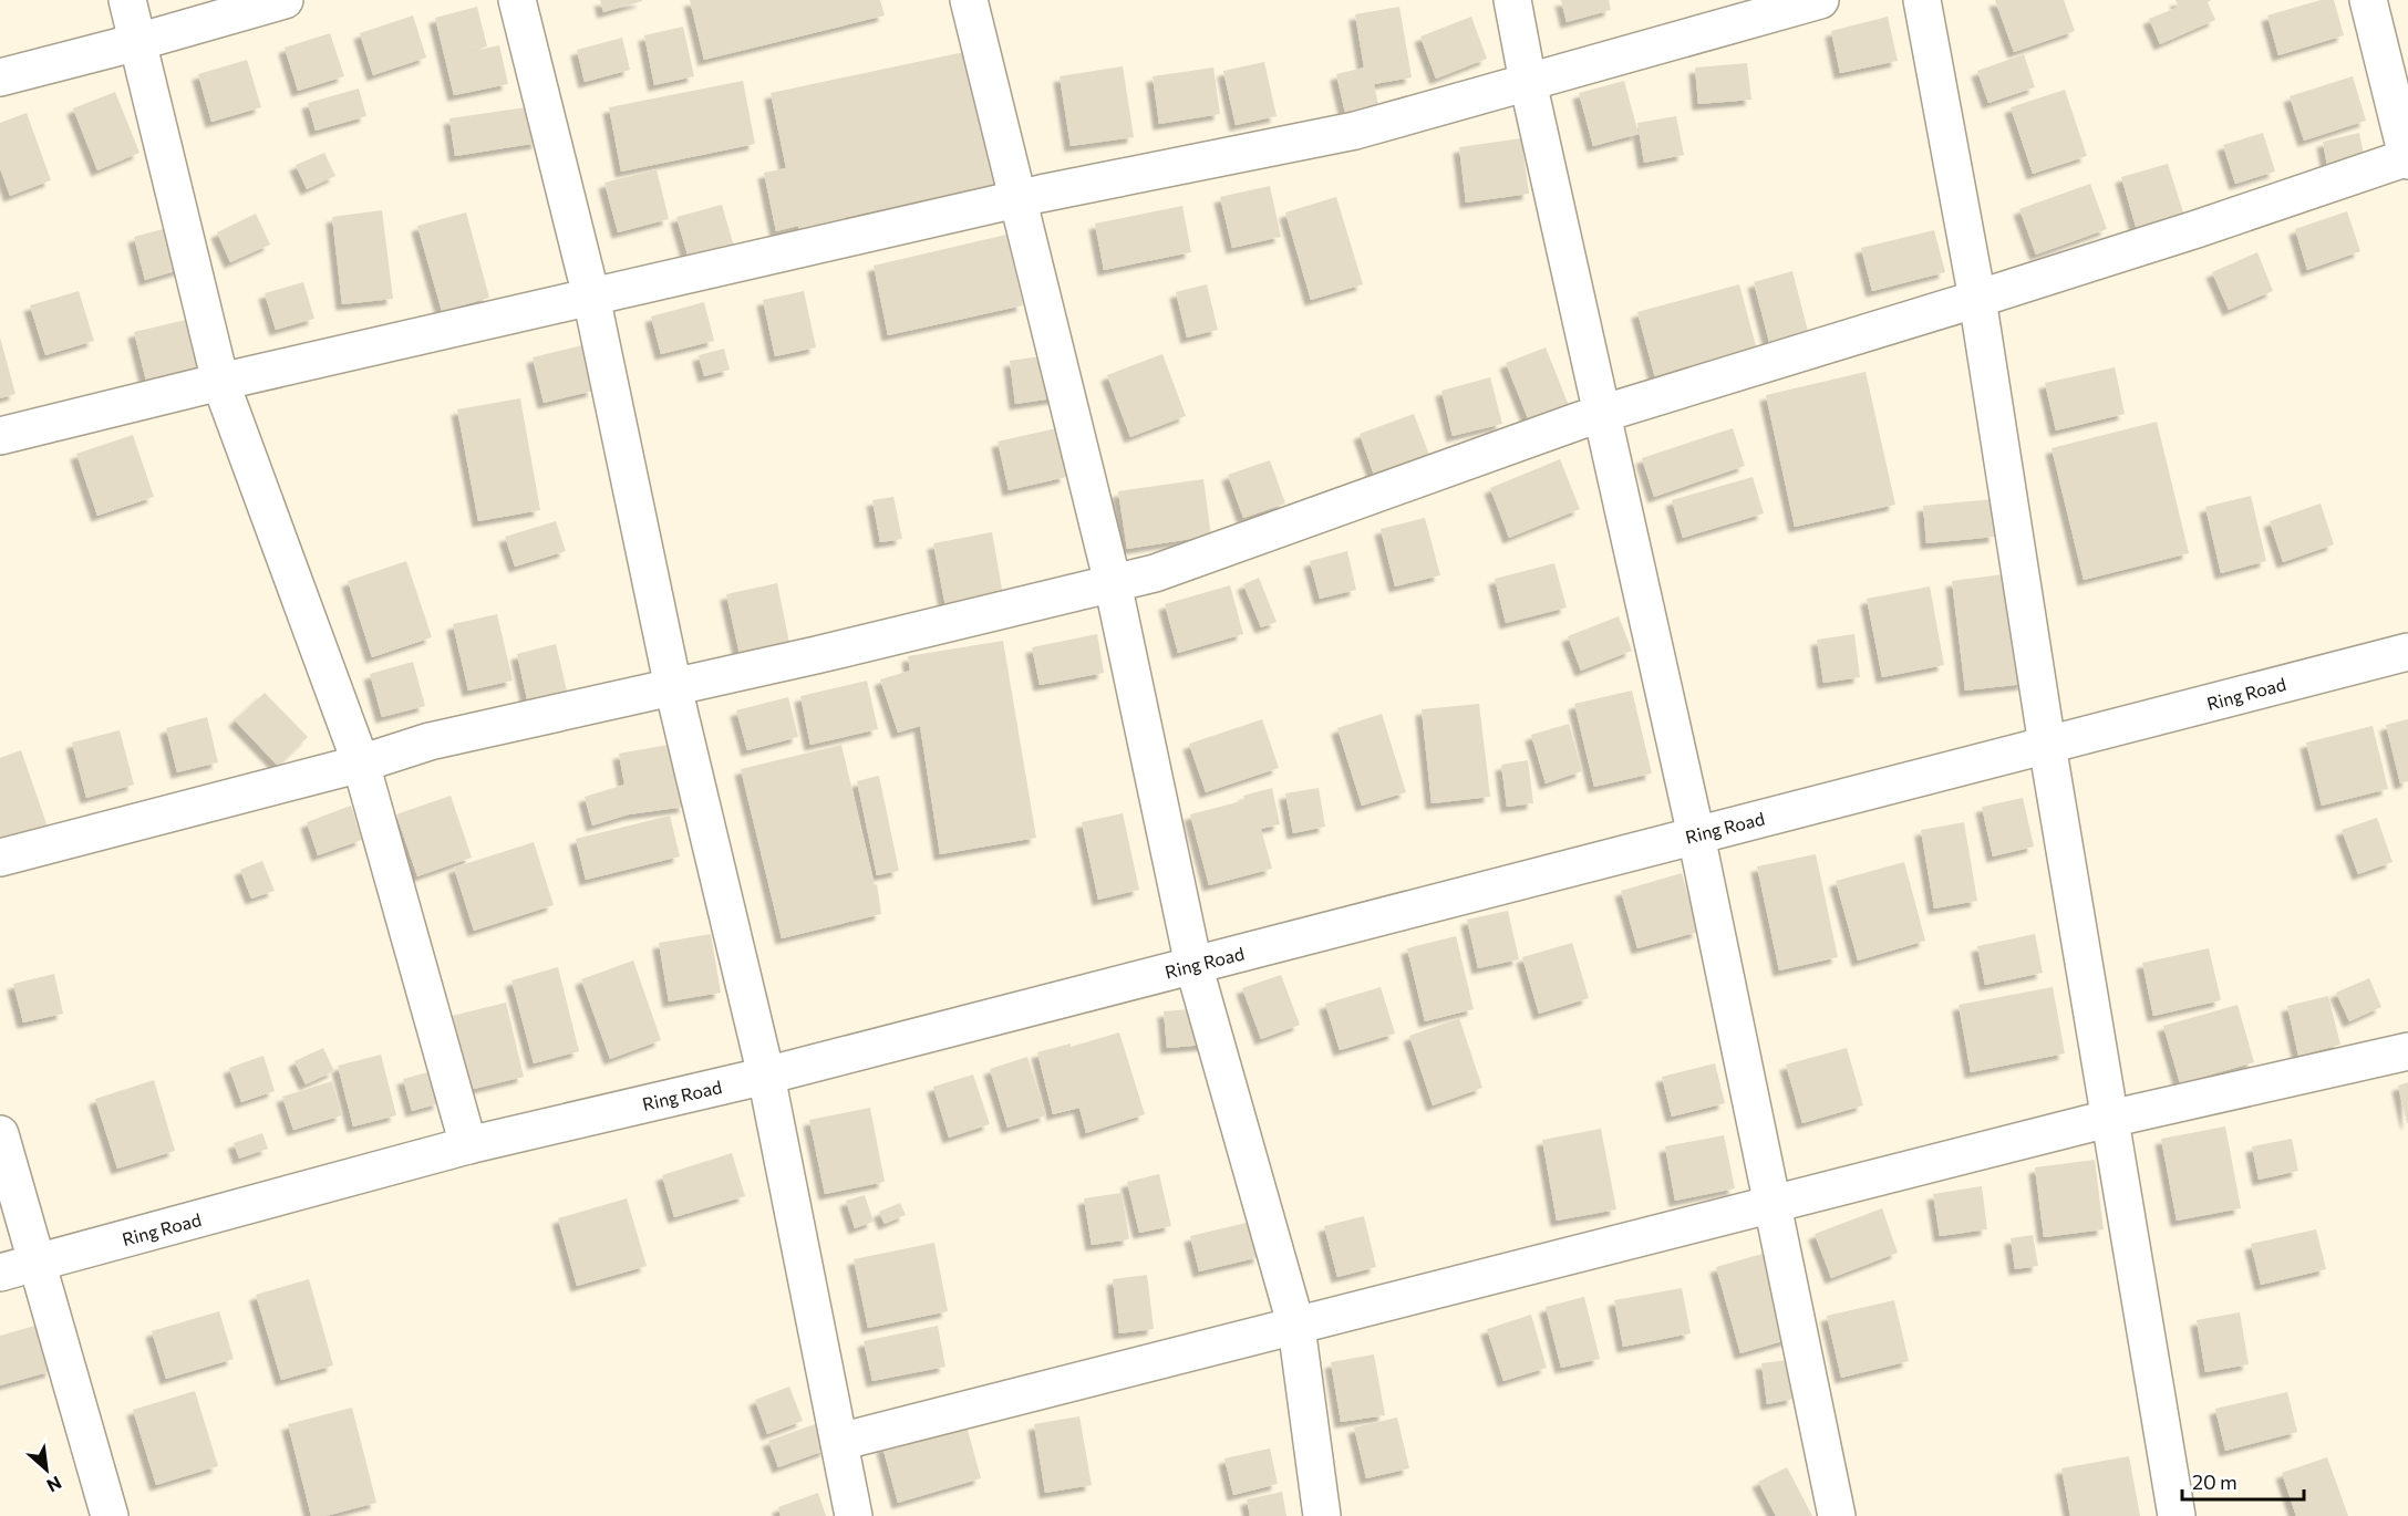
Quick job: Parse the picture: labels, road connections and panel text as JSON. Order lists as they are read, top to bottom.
{
  "streets": {
    "street": ["Ring Road"]
  },
  "scale_bar": "20 m",
  "north": "bottom right"
}
